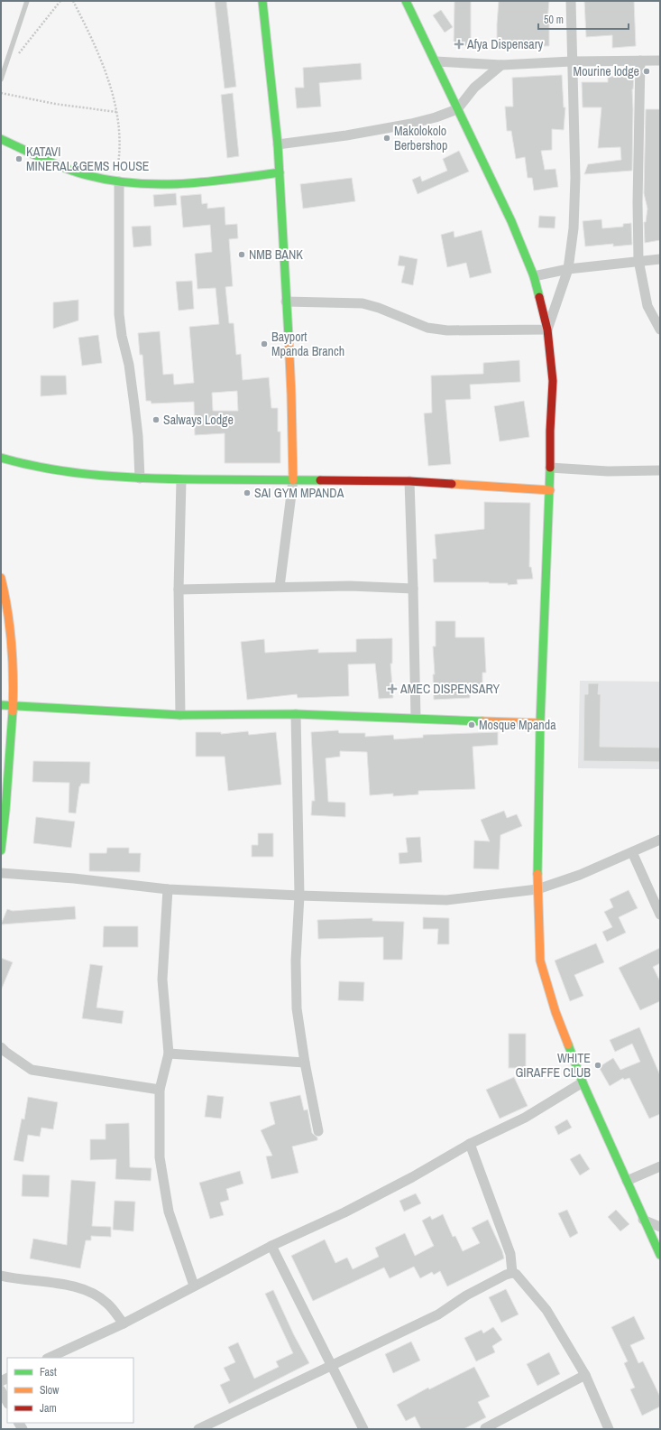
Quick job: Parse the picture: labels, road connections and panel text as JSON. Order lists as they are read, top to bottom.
{
  "places": {
    "health": ["Afya Dispensary", "AMEC DISPENSARY"],
    "other": [
      "Mourine lodge",
      "Makolokolo Berbershop",
      "KATAVI MINERAL&GEMS HOUSE",
      "NMB BANK",
      "Bayport Mpanda Branch",
      "Salways Lodge",
      "SAI GYM MPANDA",
      "Mosque Mpanda",
      "WHITE GIRAFFE CLUB"
    ]
  },
  "legend": ["Fast", "Slow", "Jam"],
  "scale_bar": "50 m"
}
